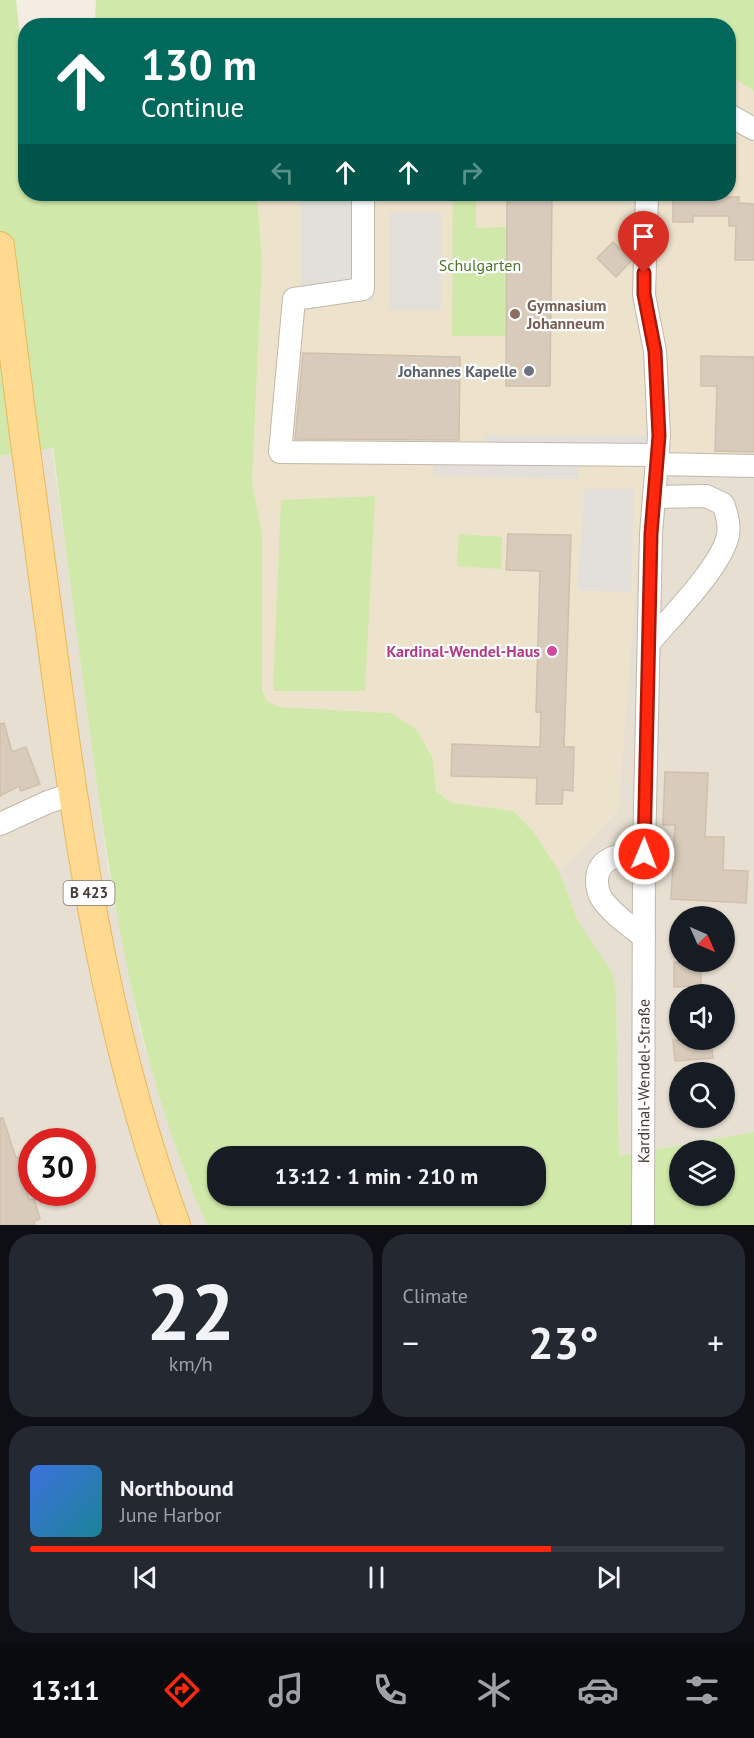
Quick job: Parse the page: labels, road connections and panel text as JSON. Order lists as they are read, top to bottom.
{
  "streets": {
    "main road": ["B 423"],
    "street": ["Kardinal-Wendel-Straße"]
  },
  "parks": ["Schulgarten"],
  "places": ["Gymnasium Johanneum", "Johannes Kapelle", "Kardinal-Wendel-Haus"],
  "north": "bottom right",
  "page": {
    "turn": ["130 m", "Continue"],
    "limit": "30",
    "trip": "13:12 · 1 min · 210 m",
    "tile": [
      ["22", "km/h"],
      "Climate"
    ],
    "heat": ["−", "23°", "+"],
    "song": ["Northbound", "June Harbor"],
    "tabs": "13:11"
  }
}
